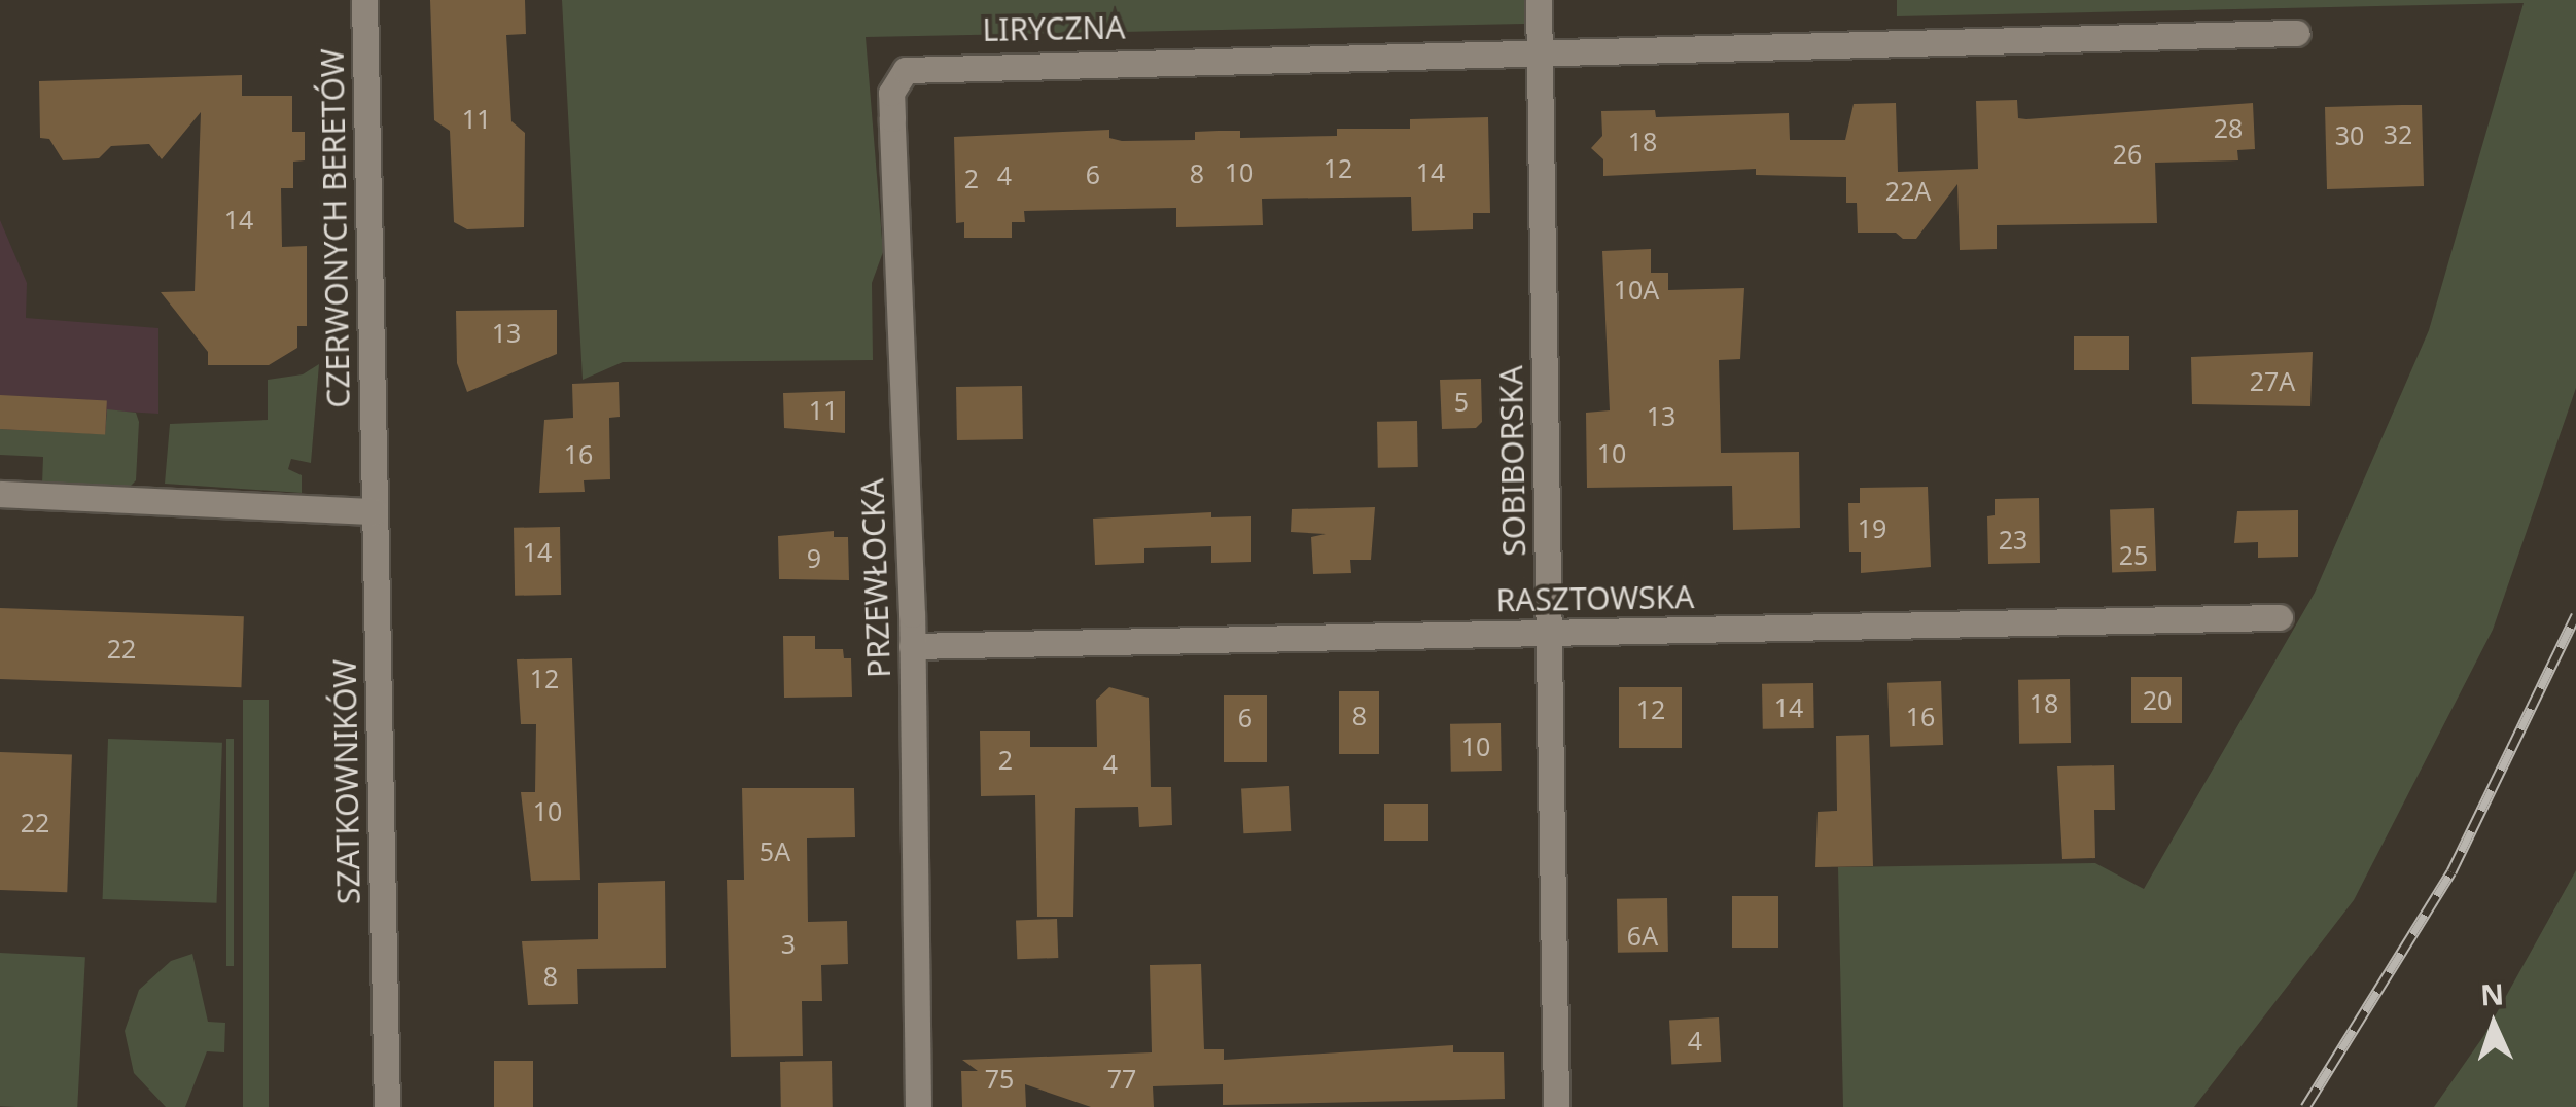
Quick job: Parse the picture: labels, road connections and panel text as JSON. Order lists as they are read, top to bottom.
{
  "streets": {
    "street": [
      "LIRYCZNA",
      "CZERWONYCH BERETÓW",
      "SOBIBORSKA",
      "PRZEWŁOCKA",
      "RASZTOWSKA",
      "SZATKOWNIKÓW"
    ]
  },
  "crossings": [
    ["LIRYCZNA", "SOBIBORSKA"],
    ["LIRYCZNA", "PRZEWŁOCKA"],
    ["CZERWONYCH BERETÓW", "SZATKOWNIKÓW"],
    ["SOBIBORSKA", "RASZTOWSKA"],
    ["PRZEWŁOCKA", "RASZTOWSKA"]
  ],
  "house_numbers": [
    "11",
    "28",
    "32",
    "30",
    "18",
    "26",
    "12",
    "10",
    "14",
    "8",
    "6",
    "4",
    "2",
    "22A",
    "14",
    "10A",
    "13",
    "27A",
    "5",
    "11",
    "13",
    "10",
    "16",
    "19",
    "23",
    "14",
    "25",
    "9",
    "22",
    "12",
    "20",
    "18",
    "14",
    "12",
    "8",
    "16",
    "6",
    "10",
    "2",
    "4",
    "10",
    "22",
    "5A",
    "6A",
    "3",
    "8",
    "4",
    "75",
    "77"
  ],
  "north": "top"
}
